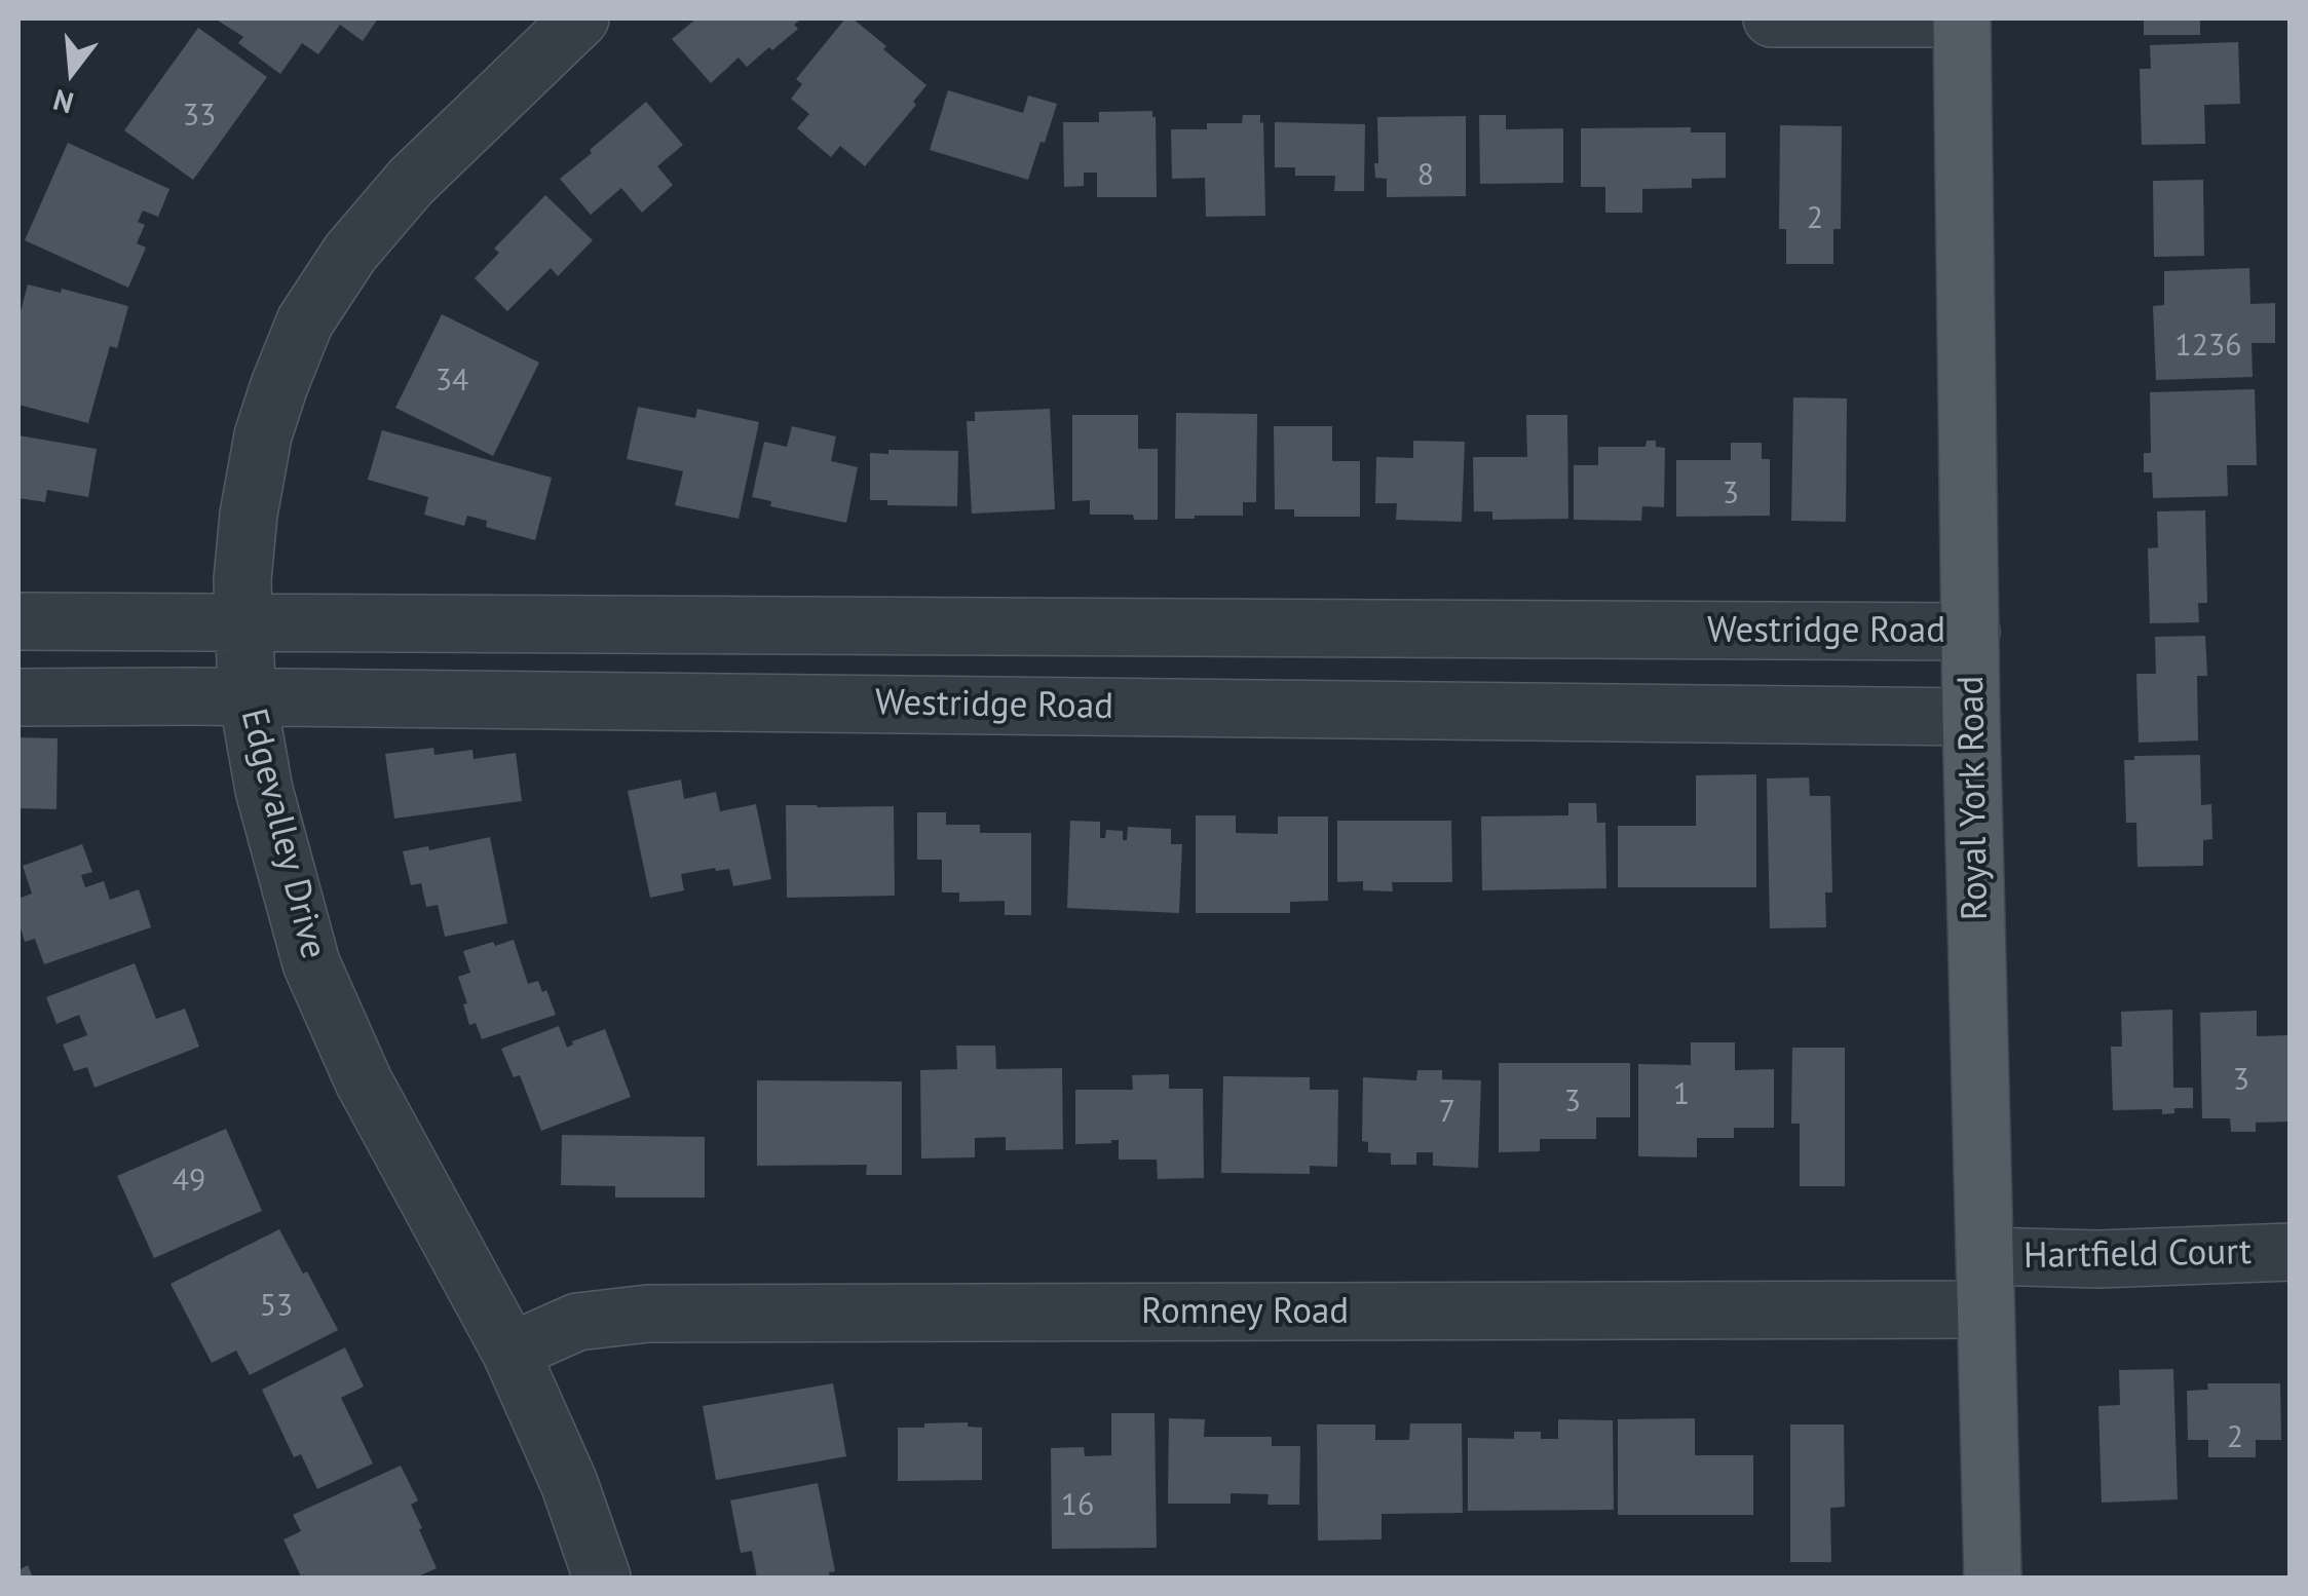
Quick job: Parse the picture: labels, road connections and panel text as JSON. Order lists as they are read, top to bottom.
{
  "streets": {
    "main road": ["Royal York Road"],
    "street": [
      "Westridge Road",
      "Edgevalley Drive",
      "Hartfield Court",
      "Romney Road"
    ]
  },
  "crossings": [
    ["Westridge Road", "Royal York Road"],
    ["Westridge Road", "Edgevalley Drive"],
    ["Royal York Road", "Hartfield Court"],
    ["Royal York Road", "Romney Road"],
    ["Edgevalley Drive", "Romney Road"],
    ["Hartfield Court", "Romney Road"]
  ],
  "house_numbers": [
    "33",
    "8",
    "2",
    "1236",
    "34",
    "3",
    "3",
    "1",
    "3",
    "7",
    "49",
    "53",
    "2",
    "16"
  ],
  "north": "bottom"
}
